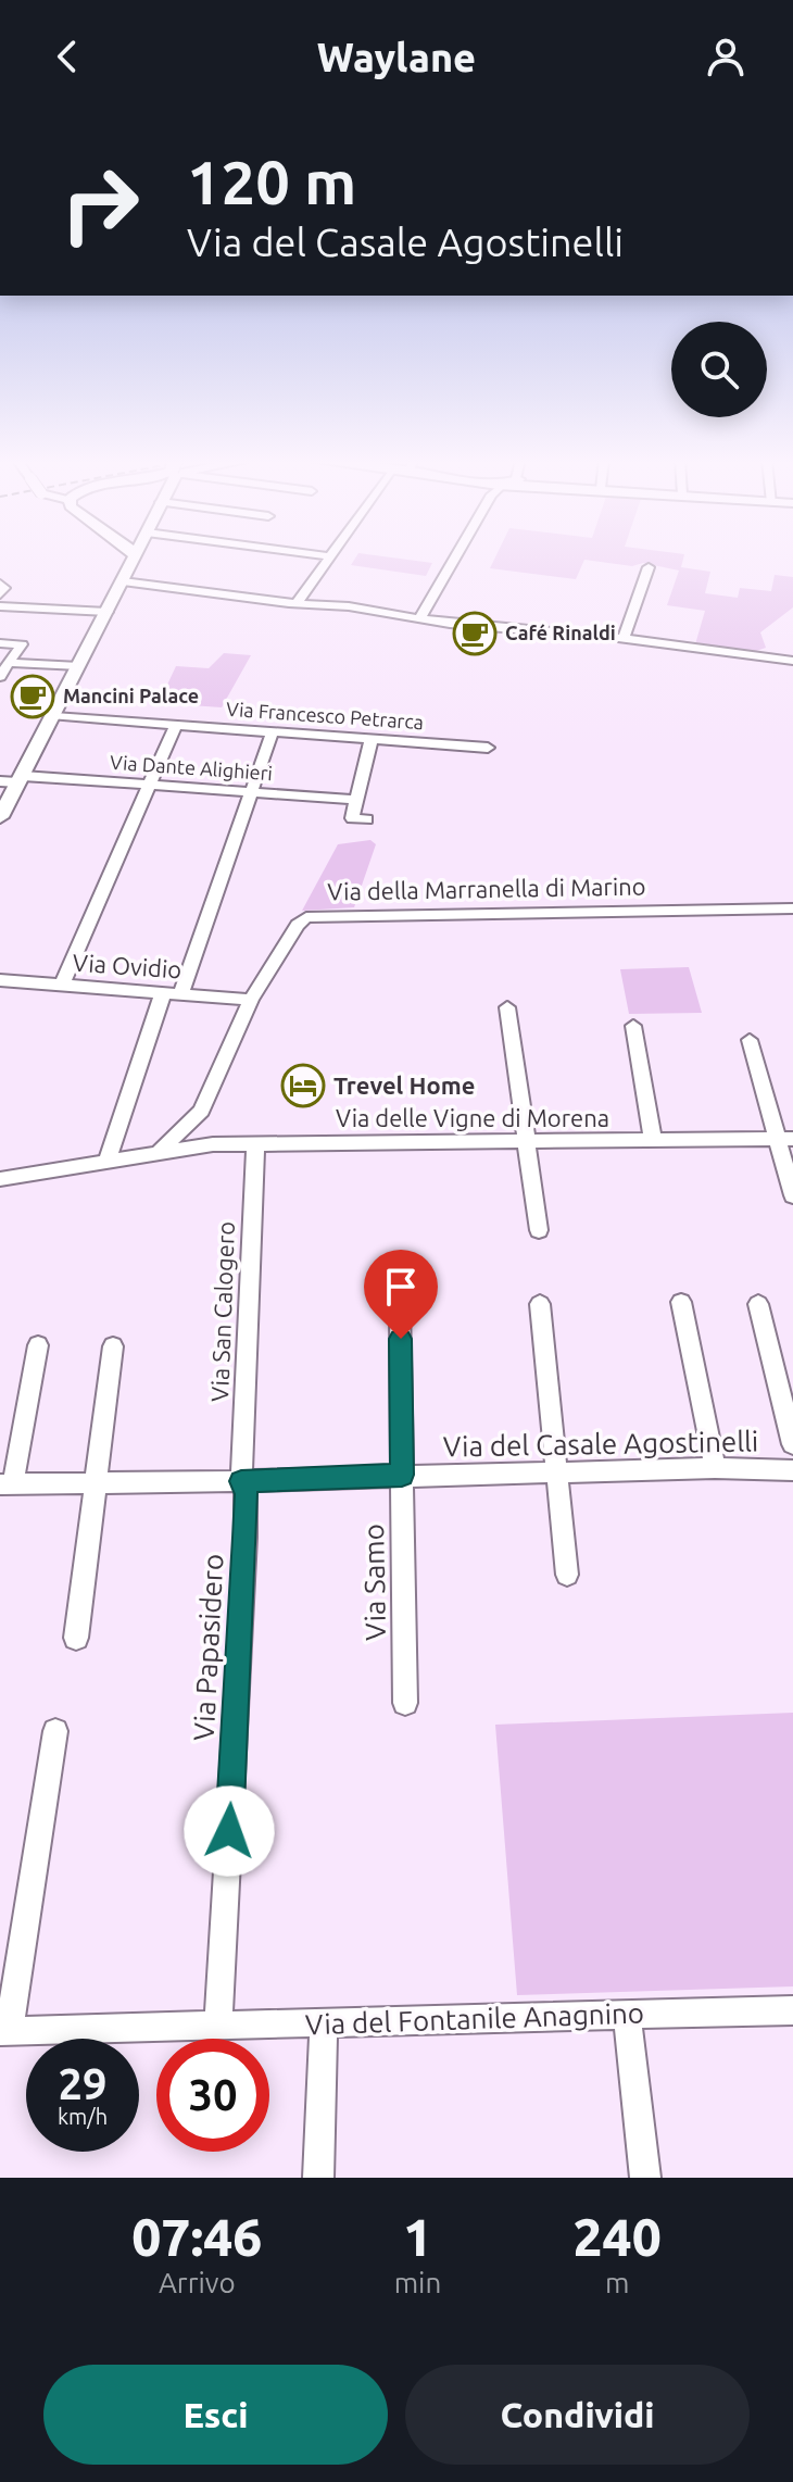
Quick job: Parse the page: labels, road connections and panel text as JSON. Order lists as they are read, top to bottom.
{
  "streets": {
    "street": [
      "Via Francesco Petrarca",
      "Via Dante Alighieri",
      "Via della Marranella di Marino",
      "Via Ovidio",
      "Via delle Vigne di Morena",
      "Via San Calogero",
      "Via del Casale Agostinelli",
      "Via Samo",
      "Via Papasidero",
      "Via del Fontanile Anagnino"
    ]
  },
  "crossings": [
    ["Via della Marranella di Marino", "Via Ovidio"],
    ["Via della Marranella di Marino", "Via delle Vigne di Morena"],
    ["Via delle Vigne di Morena", "Via San Calogero"],
    ["Via San Calogero", "Via del Casale Agostinelli"],
    ["Via San Calogero", "Via Papasidero"],
    ["Via del Casale Agostinelli", "Via Samo"],
    ["Via del Casale Agostinelli", "Via Papasidero"],
    ["Via Papasidero", "Via del Fontanile Anagnino"]
  ],
  "places": {
    "cafe": ["Café Rinaldi", "Mancini Palace"],
    "hotel": ["Trevel Home"]
  },
  "page": {
    "header": "Waylane",
    "turn": ["120 m", "Via del Casale Agostinelli"],
    "speed": "29 km/h",
    "limit": "30",
    "eta": [
      "07:46",
      "Arrivo",
      "1",
      "min",
      "240",
      "m"
    ],
    "buttons": ["Esci", "Condividi"]
  }
}
